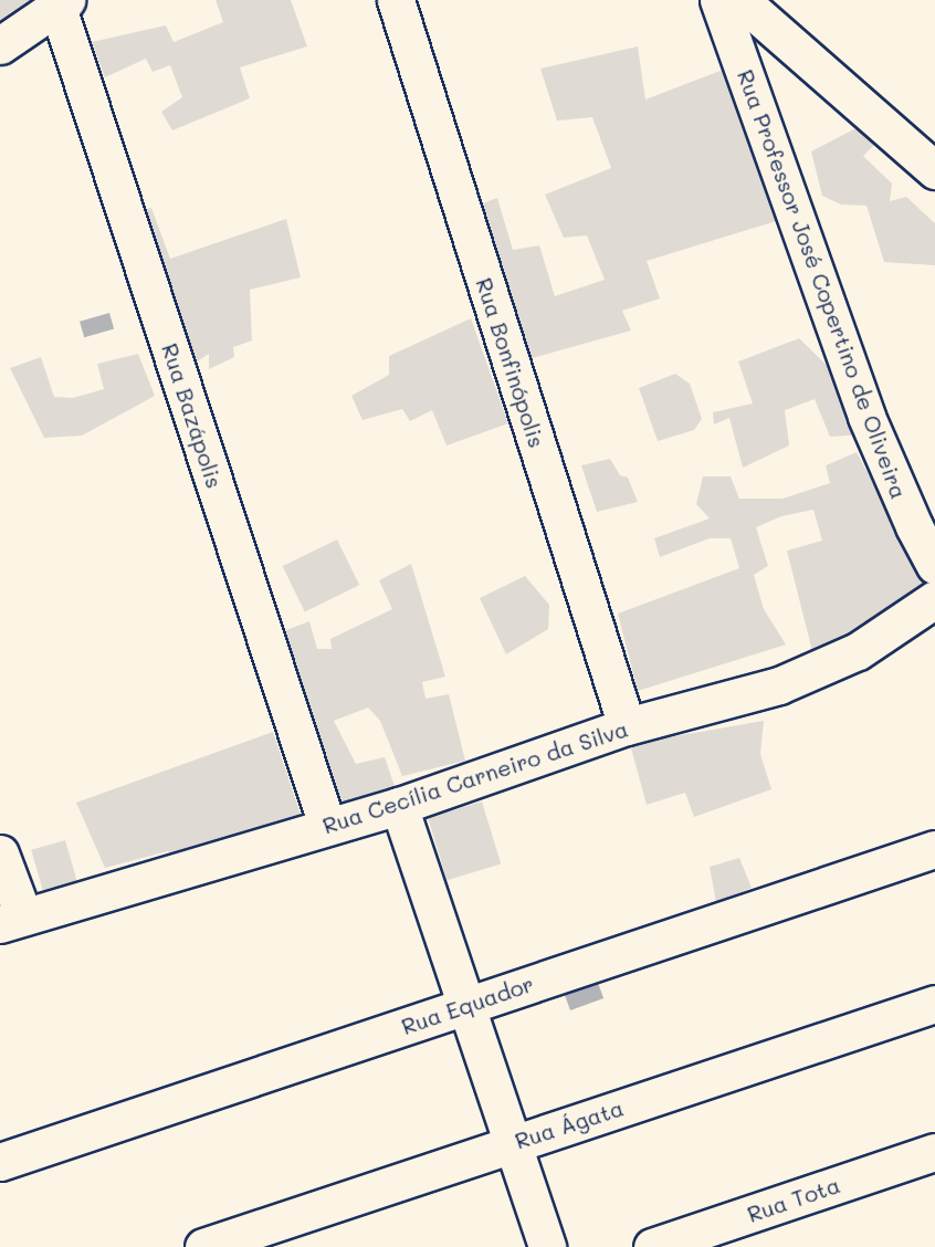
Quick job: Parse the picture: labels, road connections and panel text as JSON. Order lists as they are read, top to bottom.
{
  "streets": {
    "street": [
      "Rua Professor José Copertino de Oliveira",
      "Rua Bonfinópolis",
      "Rua Bazápolis",
      "Rua Cecília Carneiro da Silva",
      "Rua Equador",
      "Rua Ágata",
      "Rua Tota"
    ]
  },
  "crossings": [
    ["Rua Bonfinópolis", "Rua Cecília Carneiro da Silva"],
    ["Rua Bazápolis", "Rua Cecília Carneiro da Silva"]
  ]
}
